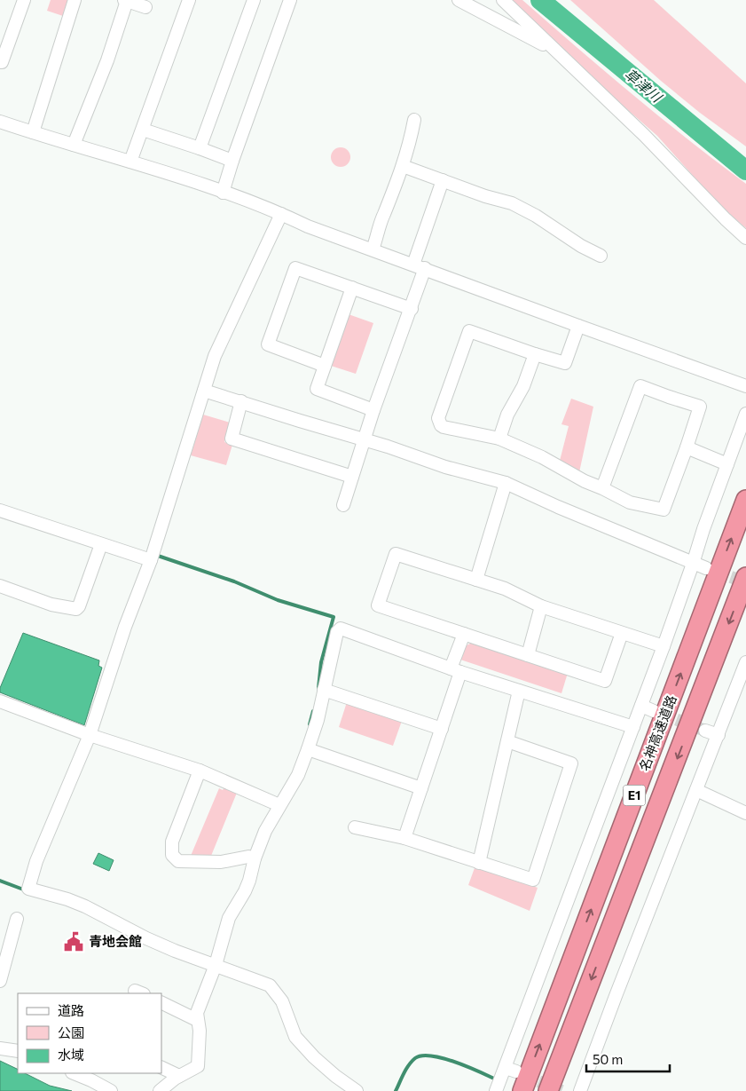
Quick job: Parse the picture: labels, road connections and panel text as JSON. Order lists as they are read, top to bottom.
{
  "streets": {
    "highway": ["名神高速道路", "E1"]
  },
  "water": ["草津川"],
  "places": {
    "public building": ["青地会館"]
  },
  "legend": ["道路", "公園", "水域"],
  "scale_bar": "50 m"
}
